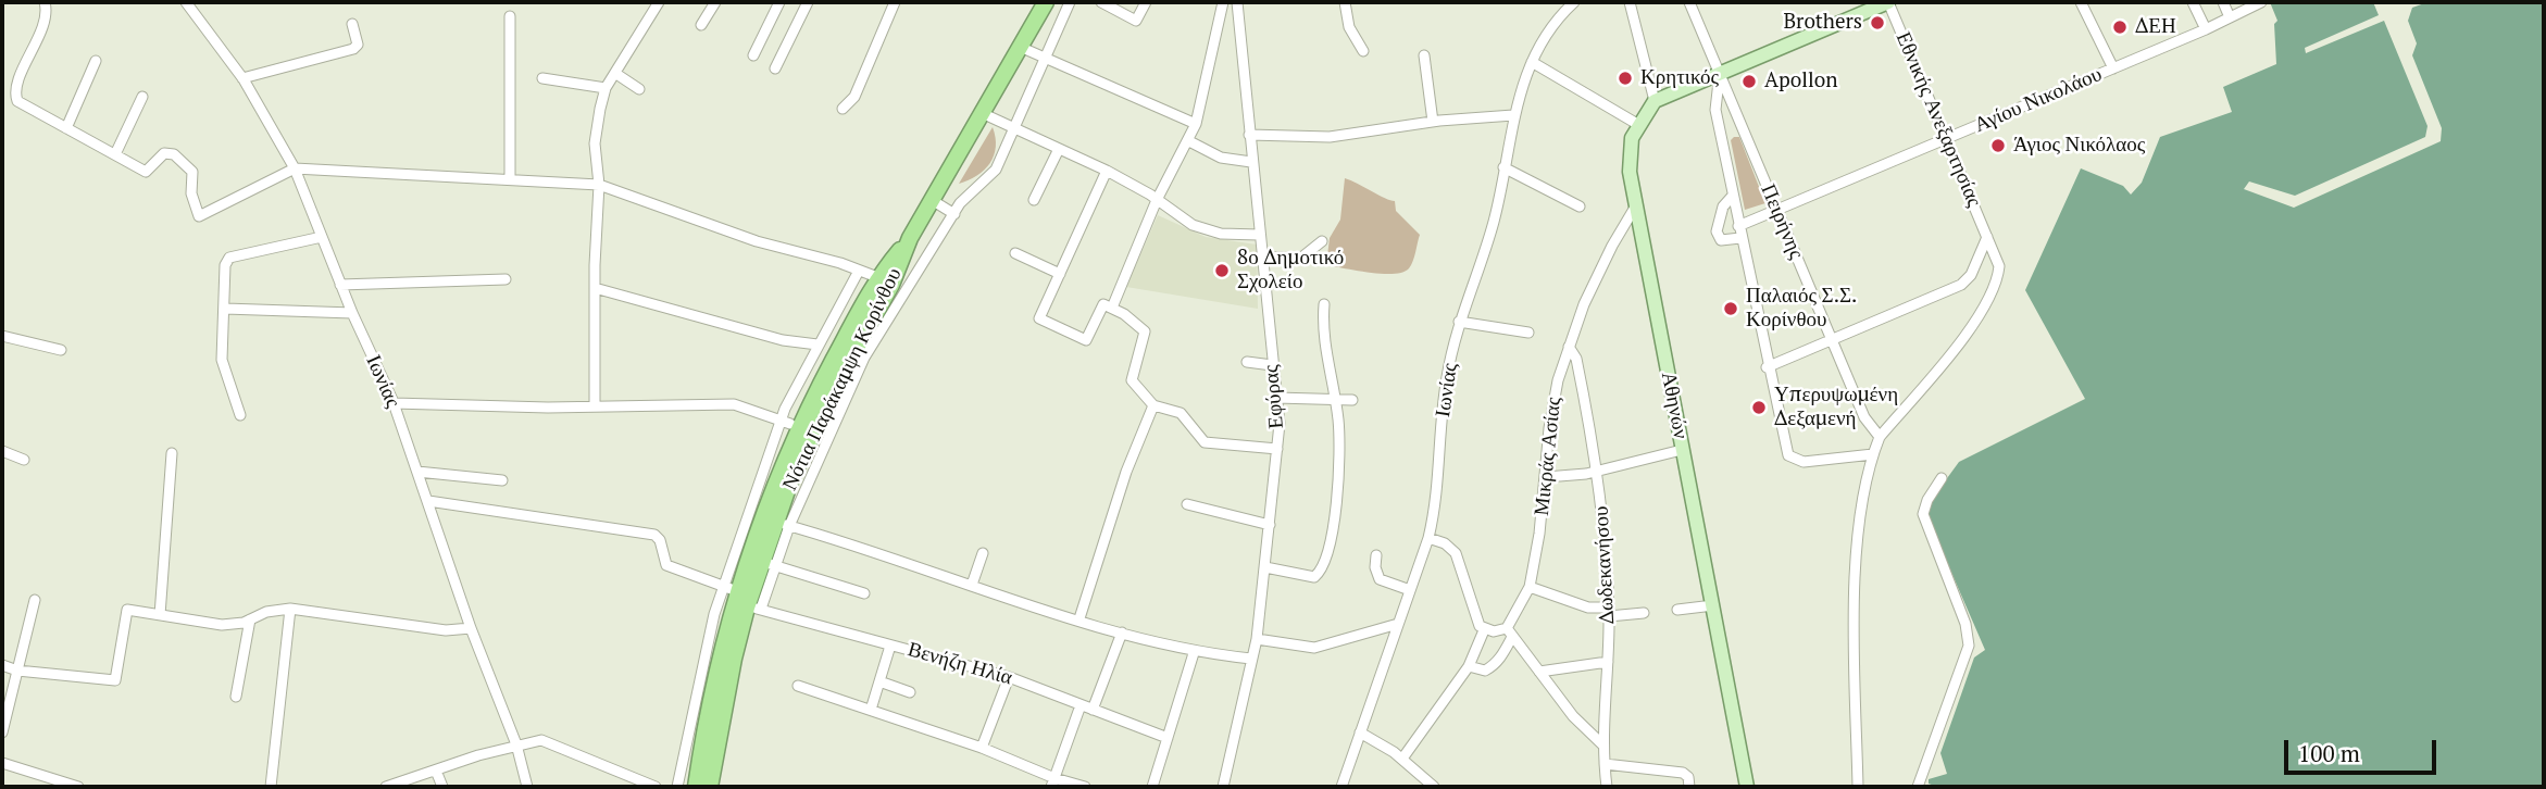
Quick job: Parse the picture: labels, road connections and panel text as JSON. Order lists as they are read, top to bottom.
{
  "streets": {
    "highway": ["Νότια Παράκαμψη Κορίνθου"],
    "main road": ["Αθηνών"],
    "street": [
      "Αγίου Νικολάου",
      "Εθνικής Ανεξαρτησίας",
      "Πειρήνης",
      "Ιωνίας",
      "Εφύρας",
      "Μικράς Ασίας",
      "Δωδεκανήσου",
      "Βενήζη Ηλία"
    ]
  },
  "crossings": [
    ["Αγίου Νικολάου", "Εθνικής Ανεξαρτησίας"],
    ["Αγίου Νικολάου", "Πειρήνης"],
    ["Εθνικής Ανεξαρτησίας", "Πειρήνης"],
    ["Νότια Παράκαμψη Κορίνθου", "Βενήζη Ηλία"],
    ["Αθηνών", "Μικράς Ασίας"],
    ["Μικράς Ασίας", "Δωδεκανήσου"]
  ],
  "places": [
    "Brothers",
    "ΔΕΗ",
    "Κρητικός",
    "Apollon",
    "Άγιος Νικόλαος",
    "8ο Δημοτικό Σχολείο",
    "Παλαιός Σ.Σ. Κορίνθου",
    "Υπερυψωμένη Δεξαμενή"
  ],
  "scale_bar": "100 m"
}
